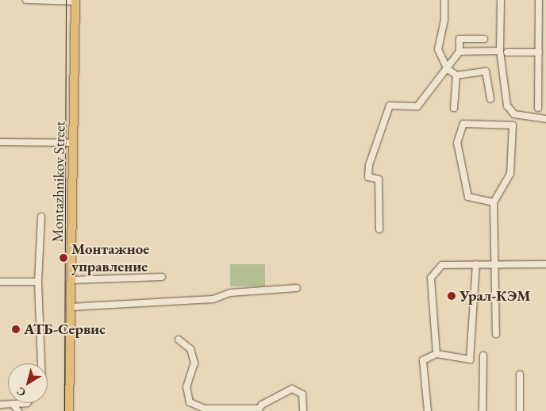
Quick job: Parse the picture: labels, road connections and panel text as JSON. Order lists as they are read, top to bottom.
{
  "streets": {
    "main road": ["Montazhnikov Street"]
  },
  "places": ["Монтажное управление", "Урал-КЭМ", "АТБ-Сервис"],
  "north": "bottom left"
}
